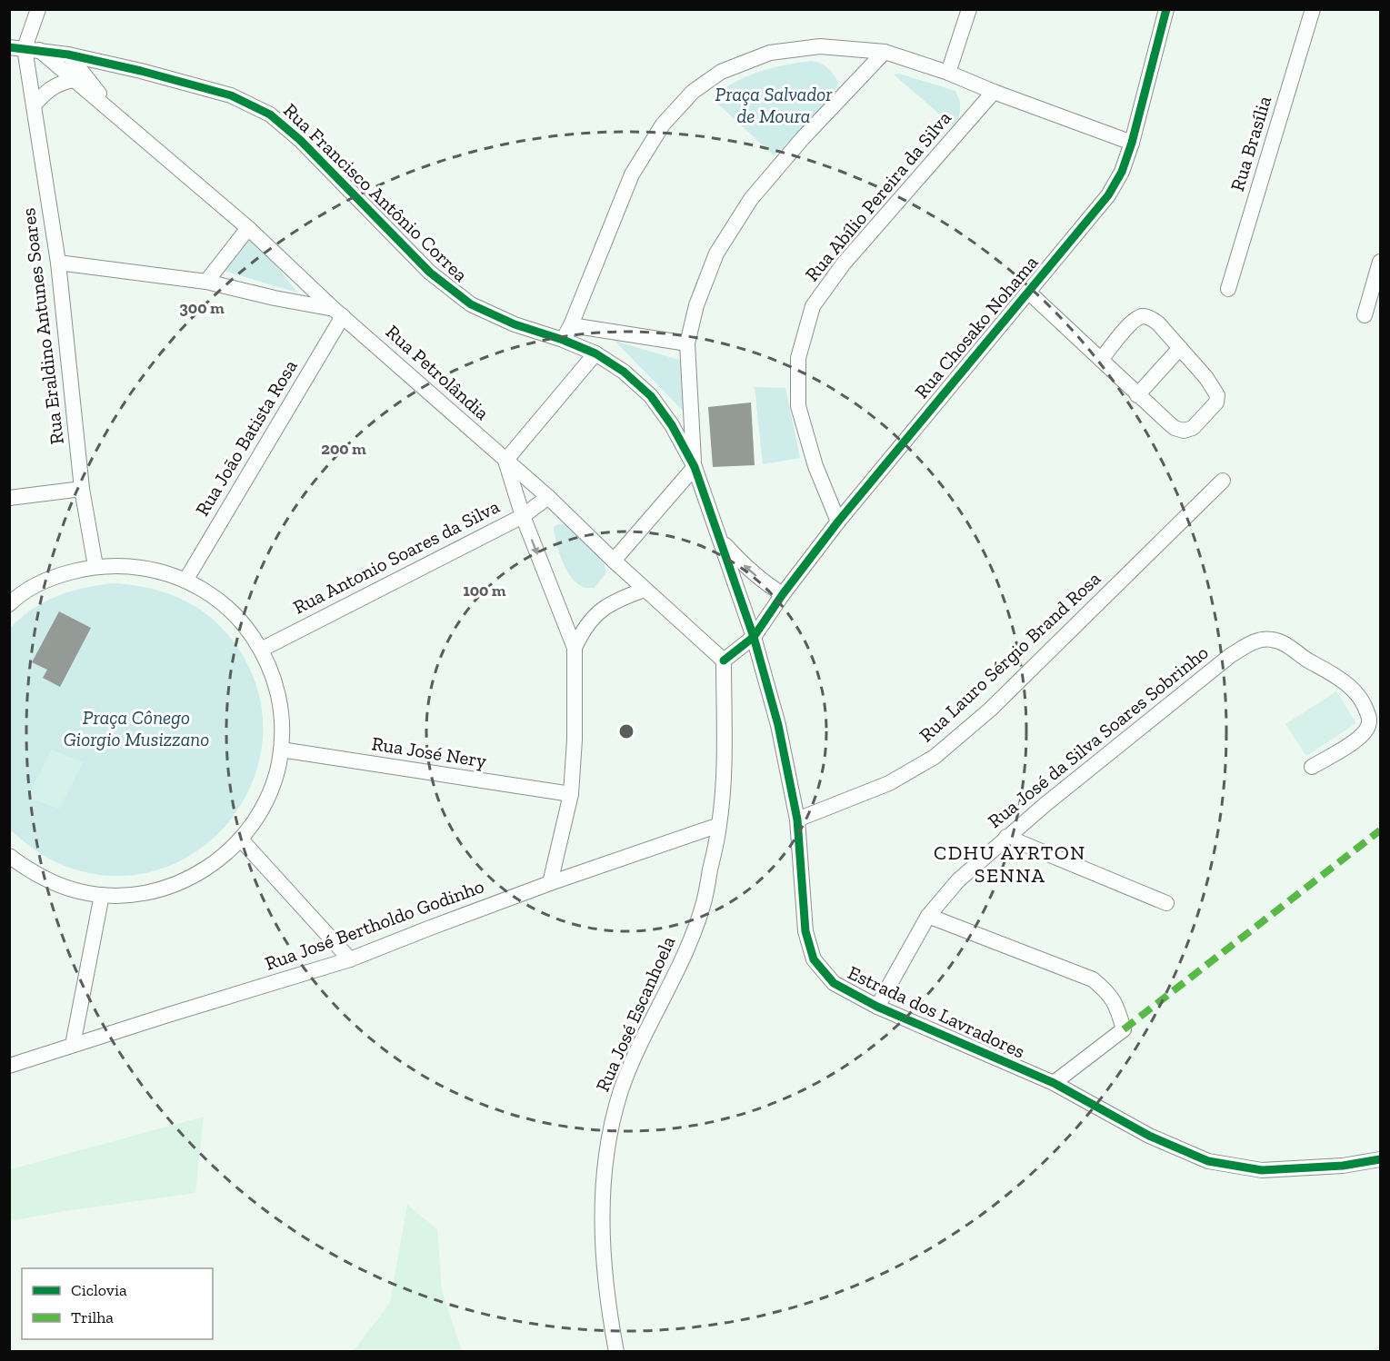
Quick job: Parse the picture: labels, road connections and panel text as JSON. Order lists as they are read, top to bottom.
{
  "streets": {
    "street": [
      "Rua Brasília",
      "Rua Francisco Antônio Correa",
      "Rua Abílio Pereira da Silva",
      "Rua Eraldino Antunes Soares",
      "Rua Chosako Nohama",
      "Rua Petrolândia",
      "Rua João Batista Rosa",
      "Rua Antonio Soares da Silva",
      "Rua Lauro Sérgio Brand Rosa",
      "Rua José da Silva Soares Sobrinho",
      "Rua José Nery",
      "Rua José Bertholdo Godinho",
      "Estrada dos Lavradores",
      "Rua José Escanhoela"
    ]
  },
  "crossings": [
    ["Rua Francisco Antônio Correa", "Rua Eraldino Antunes Soares"],
    ["Rua Francisco Antônio Correa", "Estrada dos Lavradores"],
    ["Rua Abílio Pereira da Silva", "Rua Chosako Nohama"],
    ["Rua Chosako Nohama", "Rua Petrolândia"],
    ["Rua Chosako Nohama", "Estrada dos Lavradores"],
    ["Rua Chosako Nohama", "Rua José Escanhoela"],
    ["Rua Petrolândia", "Rua João Batista Rosa"],
    ["Rua Petrolândia", "Rua Antonio Soares da Silva"],
    ["Rua Petrolândia", "Rua José Escanhoela"],
    ["Rua Lauro Sérgio Brand Rosa", "Estrada dos Lavradores"],
    ["Rua José da Silva Soares Sobrinho", "Estrada dos Lavradores"],
    ["Rua José Bertholdo Godinho", "Rua José Escanhoela"]
  ],
  "districts": ["CDHU AYRTON SENNA"],
  "parks": ["Praça Salvador de Moura", "Praça Cônego Giorgio Musizzano"],
  "legend": ["Ciclovia", "Trilha"],
  "rings": ["300 m", "200 m", "100 m"]
}
